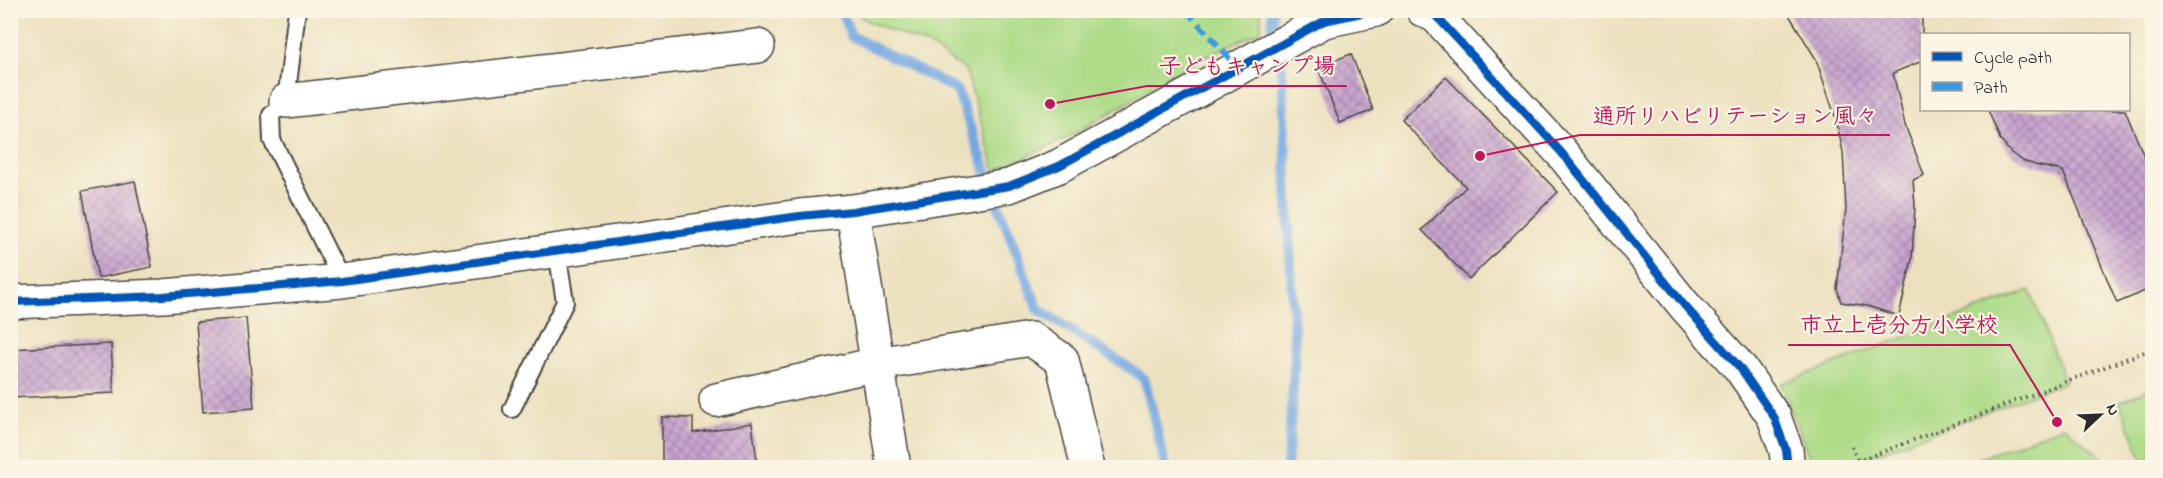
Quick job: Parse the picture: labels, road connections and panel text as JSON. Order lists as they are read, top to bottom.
{
  "places": ["子どもキャンプ場", "通所リハビリテーション風々", "市立上壱分方小学校"],
  "legend": ["Cycle path", "Path"],
  "north": "top right"
}
